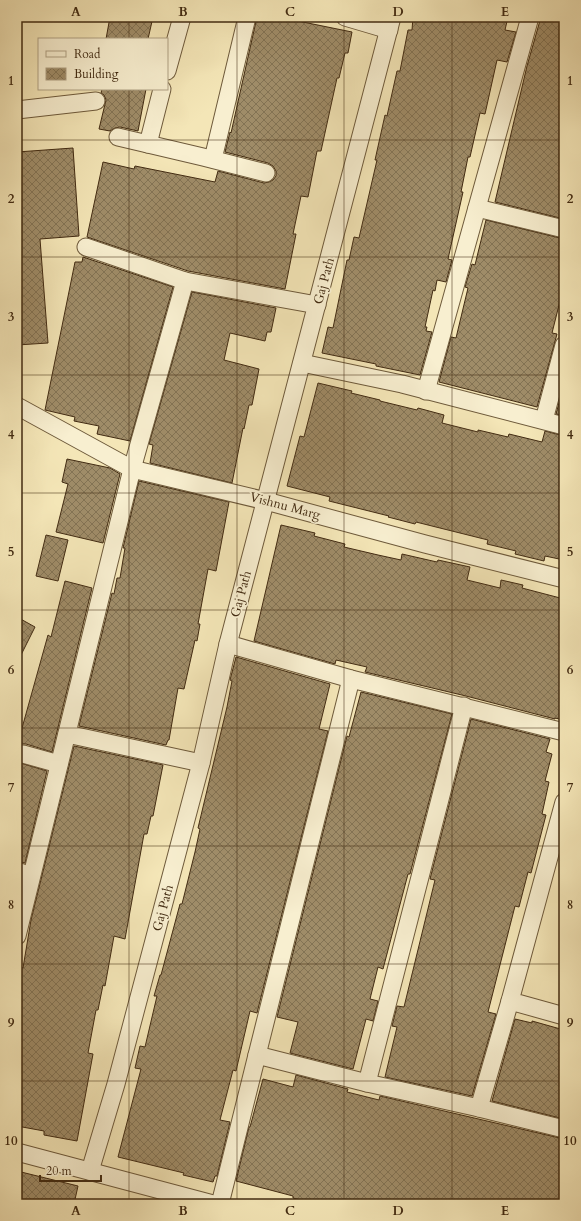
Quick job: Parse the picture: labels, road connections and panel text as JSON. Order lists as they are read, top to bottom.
{
  "streets": {
    "street": ["Gaj Path", "Vishnu Marg"]
  },
  "crossings": [
    ["Gaj Path", "Vishnu Marg"]
  ],
  "legend": ["Road", "Building"],
  "scale_bar": "20 m",
  "grid": {
    "columns": [
      "A",
      "B",
      "C",
      "D",
      "E"
    ],
    "rows": [
      "1",
      "2",
      "3",
      "4",
      "5",
      "6",
      "7",
      "8",
      "9",
      "10"
    ]
  }
}
